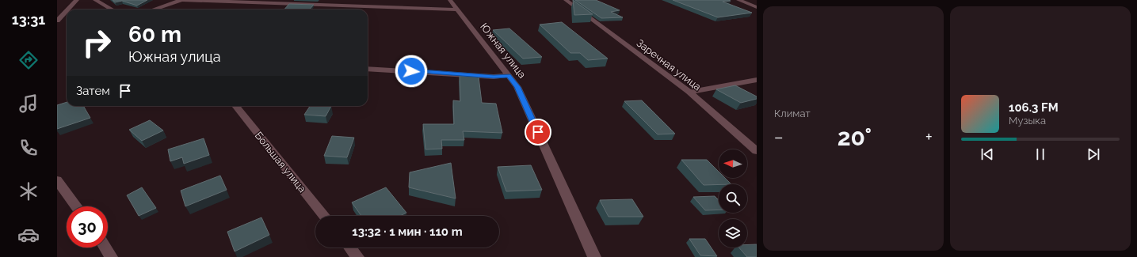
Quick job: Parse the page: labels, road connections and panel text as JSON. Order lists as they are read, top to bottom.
{
  "streets": {
    "street": ["Южная улица", "Заречная улица", "Большая улица"]
  },
  "north": "left",
  "page": {
    "tabs": "13:31",
    "tile": "Климат",
    "turn": ["60 m", "Южная улица"],
    "then": "Затем",
    "song": ["106.3 FM", "Музыка"],
    "heat": ["−", "20°", "+"],
    "limit": "30",
    "trip": "13:32 · 1 мин · 110 m"
  }
}
